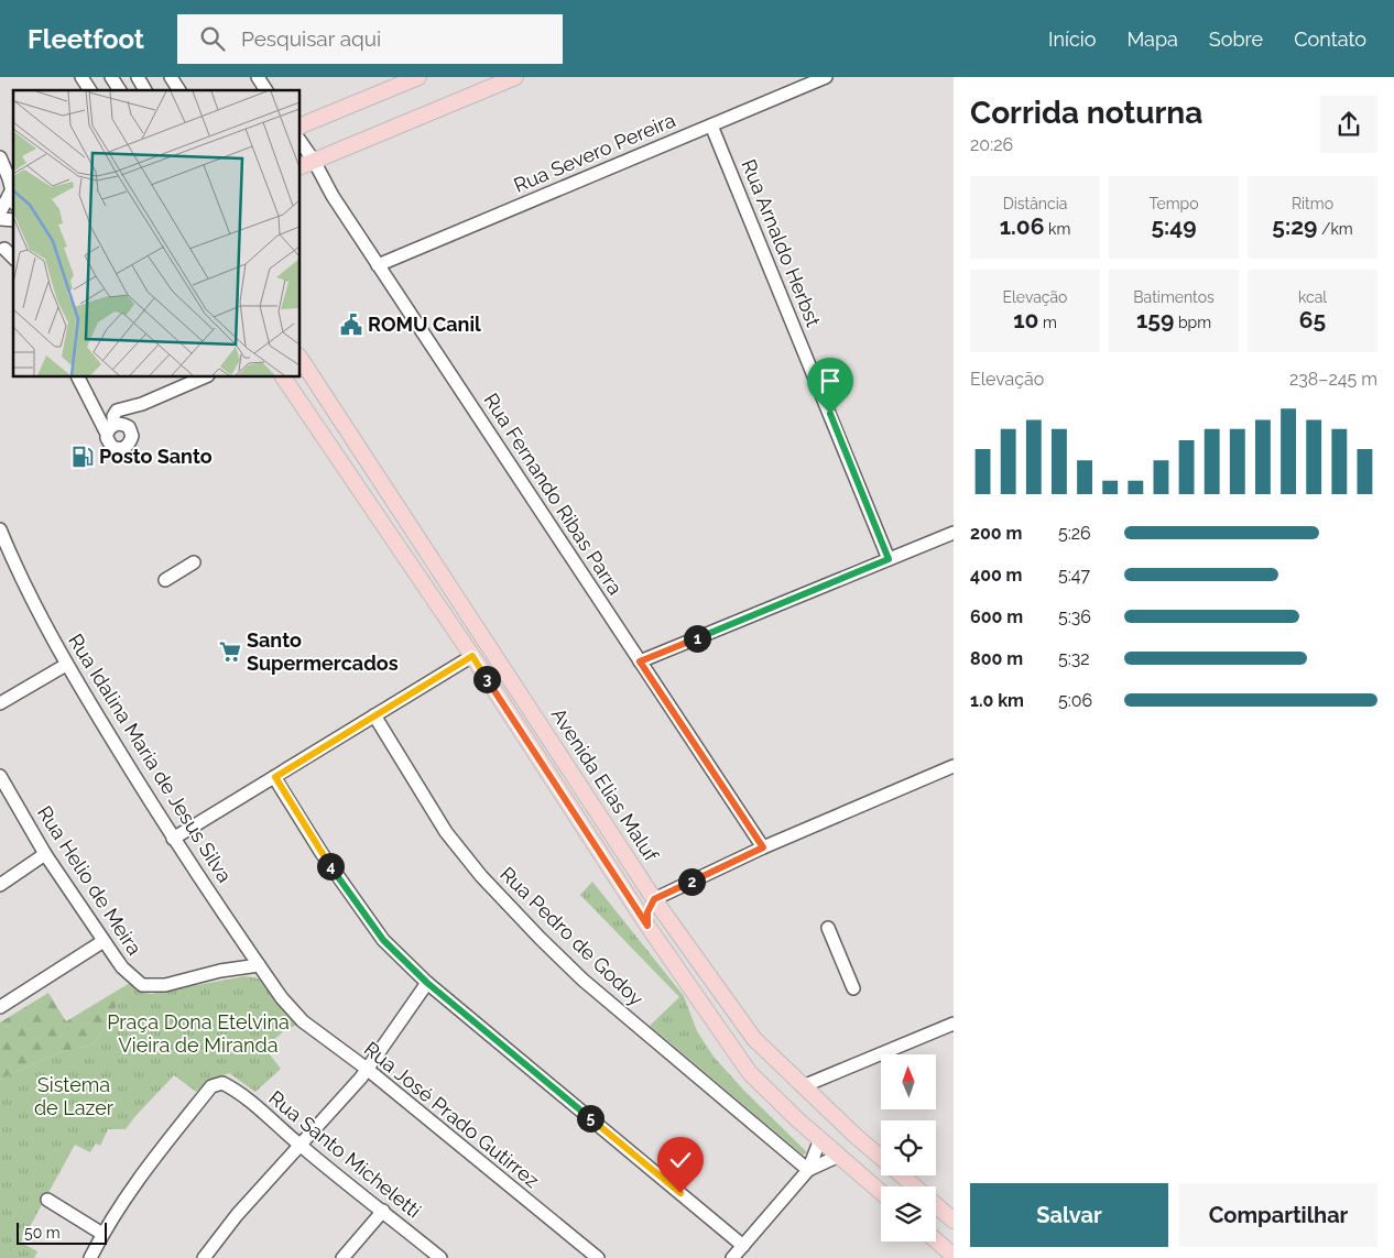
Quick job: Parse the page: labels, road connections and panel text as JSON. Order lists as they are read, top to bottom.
{
  "streets": {
    "main road": ["Avenida Elias Maluf"],
    "street": [
      "Rua Severo Pereira",
      "Rua Arnaldo Herbst",
      "Rua Fernando Ribas Parra",
      "Rua Idalina Maria de Jesus Silva",
      "Rua Helio de Meira",
      "Rua Pedro de Godoy",
      "Rua José Prado Gutirrez",
      "Rua Santo Micheletti"
    ]
  },
  "crossings": [
    ["Rua Severo Pereira", "Rua Arnaldo Herbst"],
    ["Rua Severo Pereira", "Rua Fernando Ribas Parra"],
    ["Rua Idalina Maria de Jesus Silva", "Rua Helio de Meira"],
    ["Rua Idalina Maria de Jesus Silva", "Rua José Prado Gutirrez"]
  ],
  "parks": ["Praça Dona Etelvina Vieira de Miranda", "Sistema de Lazer"],
  "places": {
    "public building": ["ROMU Canil"],
    "fuel station": ["Posto Santo"],
    "supermarket": ["Santo Supermercados"]
  },
  "scale_bar": "50 m",
  "north": "top",
  "page": {
    "header": "Fleetfoot",
    "search": "Pesquisar aqui",
    "nav": [
      "Início",
      "Mapa",
      "Sobre",
      "Contato"
    ],
    "heading": ["Corrida noturna", "20:26"],
    "stats": [
      ["Distância", "1.06 km"],
      ["Tempo", "5:49"],
      ["Ritmo", "5:29 /km"],
      ["Elevação", "10 m"],
      ["Batimentos", "159 bpm"],
      ["kcal", "65"]
    ],
    "chart": ["Elevação", "238–245 m"],
    "list": [
      {
        "name": "200 m",
        "note": "5:26"
      },
      {
        "name": "400 m",
        "note": "5:47"
      },
      {
        "name": "600 m",
        "note": "5:36"
      },
      {
        "name": "800 m",
        "note": "5:32"
      },
      {
        "name": "1.0 km",
        "note": "5:06"
      }
    ],
    "pins": [
      "1",
      "3",
      "4",
      "2",
      "5"
    ],
    "buttons": ["Salvar", "Compartilhar"],
    "scale": "50 m"
  }
}
